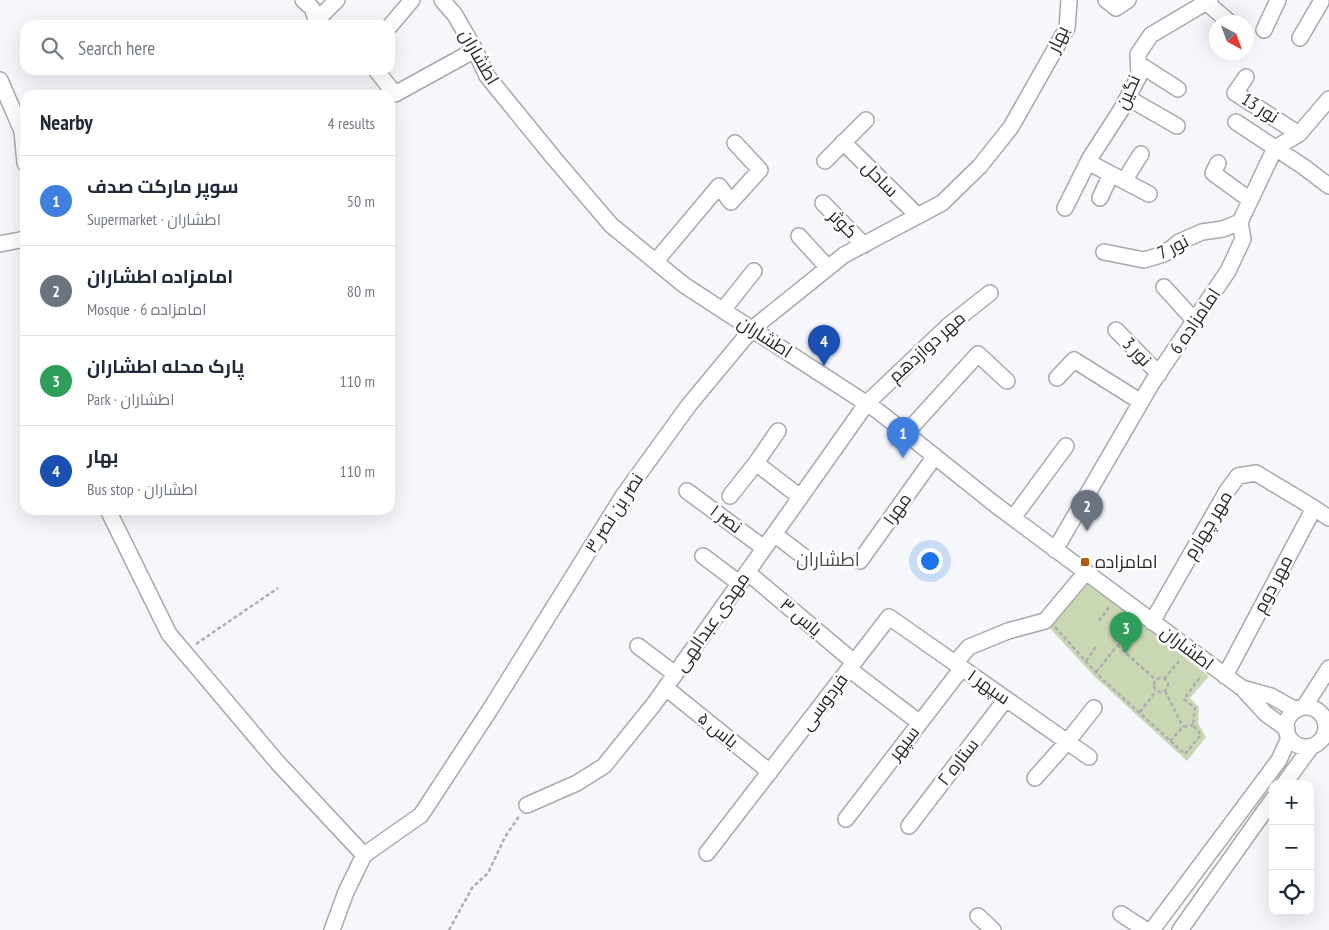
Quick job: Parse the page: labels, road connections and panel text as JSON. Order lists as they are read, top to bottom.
{
  "streets": {
    "street": [
      "بهار",
      "اطشاران",
      "نگین",
      "نور 13",
      "ساحل",
      "کوثر",
      "نور 7",
      "امامزاده 6",
      "مهر دوازدهم",
      "نور 3",
      "مهر۱",
      "نصر بن نصر ۳",
      "نصر ۱",
      "مهر چهارم",
      "مهر دوم",
      "یاس ۳",
      "مهدی عبدالهی",
      "سپهر ۱",
      "فردوسی",
      "یاس ۵",
      "سپهر",
      "ستاره ۲"
    ]
  },
  "crossings": [
    ["بهار", "اطشاران"],
    ["بهار", "ساحل"],
    ["بهار", "کوثر"],
    ["بهار", "نصر بن نصر ۳"],
    ["اطشاران", "امامزاده 6"],
    ["اطشاران", "مهر دوازدهم"],
    ["اطشاران", "مهر۱"],
    ["اطشاران", "نصر بن نصر ۳"],
    ["اطشاران", "مهر چهارم"],
    ["اطشاران", "مهر دوم"],
    ["اطشاران", "مهدی عبدالهی"],
    ["اطشاران", "سپهر"],
    ["نور 7", "امامزاده 6"],
    ["امامزاده 6", "نور 3"],
    ["مهر دوازدهم", "مهدی عبدالهی"],
    ["نصر ۱", "مهدی عبدالهی"],
    ["مهر چهارم", "مهر دوم"],
    ["یاس ۳", "مهدی عبدالهی"],
    ["یاس ۳", "فردوسی"],
    ["یاس ۳", "سپهر"],
    ["مهدی عبدالهی", "یاس ۵"],
    ["سپهر ۱", "فردوسی"],
    ["سپهر ۱", "سپهر"],
    ["سپهر ۱", "ستاره ۲"],
    ["فردوسی", "یاس ۵"]
  ],
  "districts": ["اطشاران"],
  "places": {
    "transit": ["امامزاده"]
  },
  "north": "bottom right",
  "page": {
    "search": "Search here",
    "heading": ["Nearby", "4 results"],
    "list": [
      {
        "mark": "1",
        "name": "سوپر مارکت صدف",
        "note": "Supermarket · اطشاران",
        "value": "50 m"
      },
      {
        "mark": "2",
        "name": "امامزاده اطشاران",
        "note": "Mosque · امامزاده 6",
        "value": "80 m"
      },
      {
        "mark": "3",
        "name": "پارک محله اطشاران",
        "note": "Park · اطشاران",
        "value": "110 m"
      },
      {
        "mark": "4",
        "name": "بهار",
        "note": "Bus stop · اطشاران",
        "value": "110 m"
      }
    ],
    "pins": [
      "4",
      "1",
      "2",
      "3"
    ],
    "map_buttons": ["+", "−"]
  }
}
